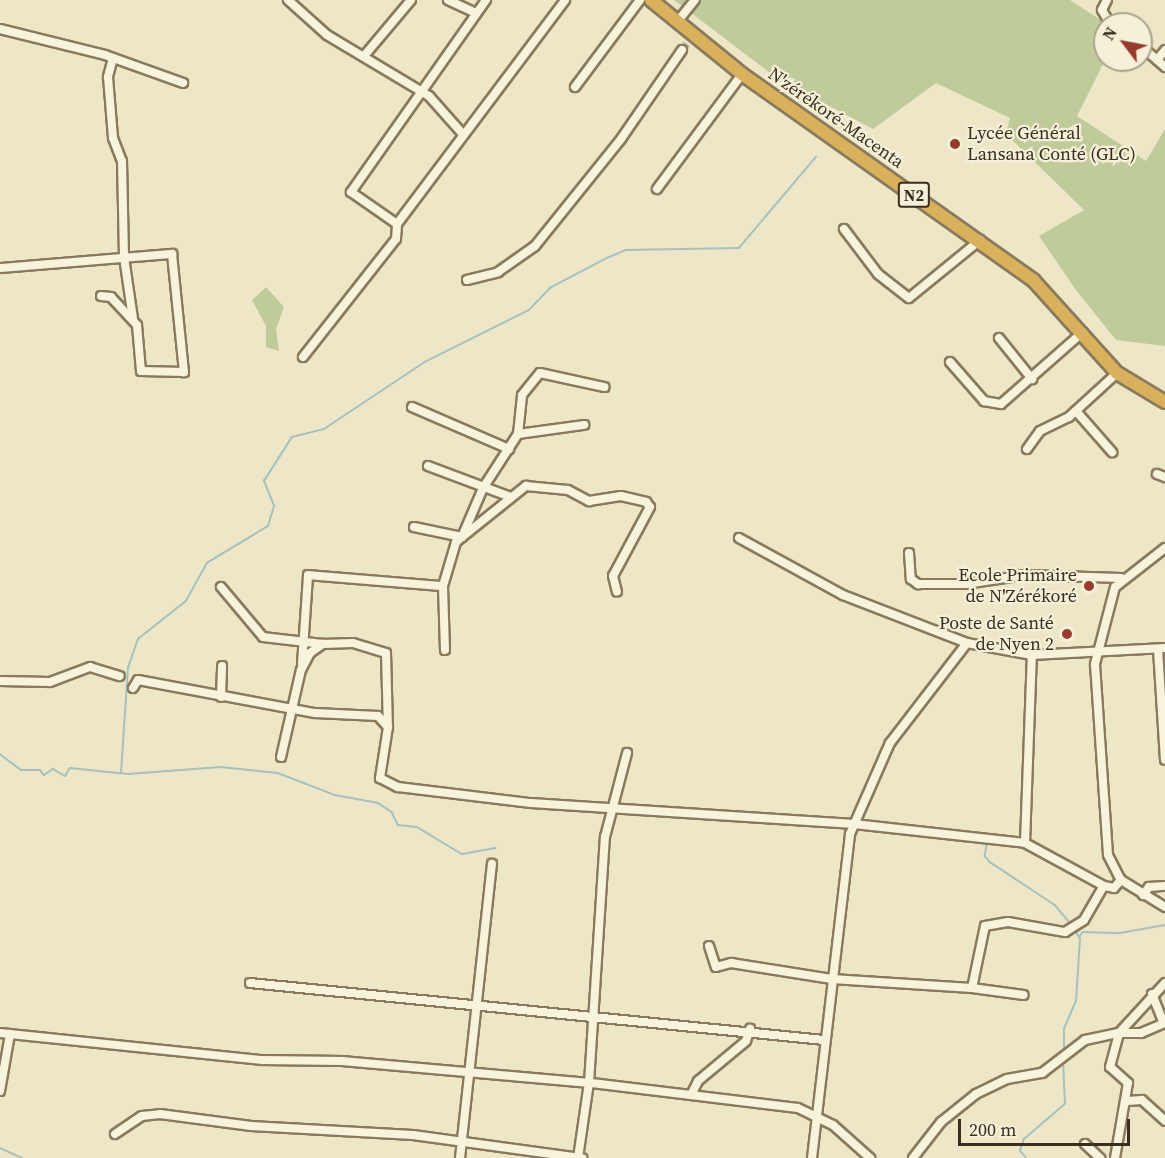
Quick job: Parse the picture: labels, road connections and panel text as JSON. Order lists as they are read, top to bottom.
{
  "streets": {
    "highway": ["N'zérékoré-Macenta", "N2"]
  },
  "places": ["Lycée Général Lansana Conté (GLC)", "Ecole Primaire de N'Zérékoré", "Poste de Santé de Nyen 2"],
  "scale_bar": "200 m",
  "north": "top left"
}
